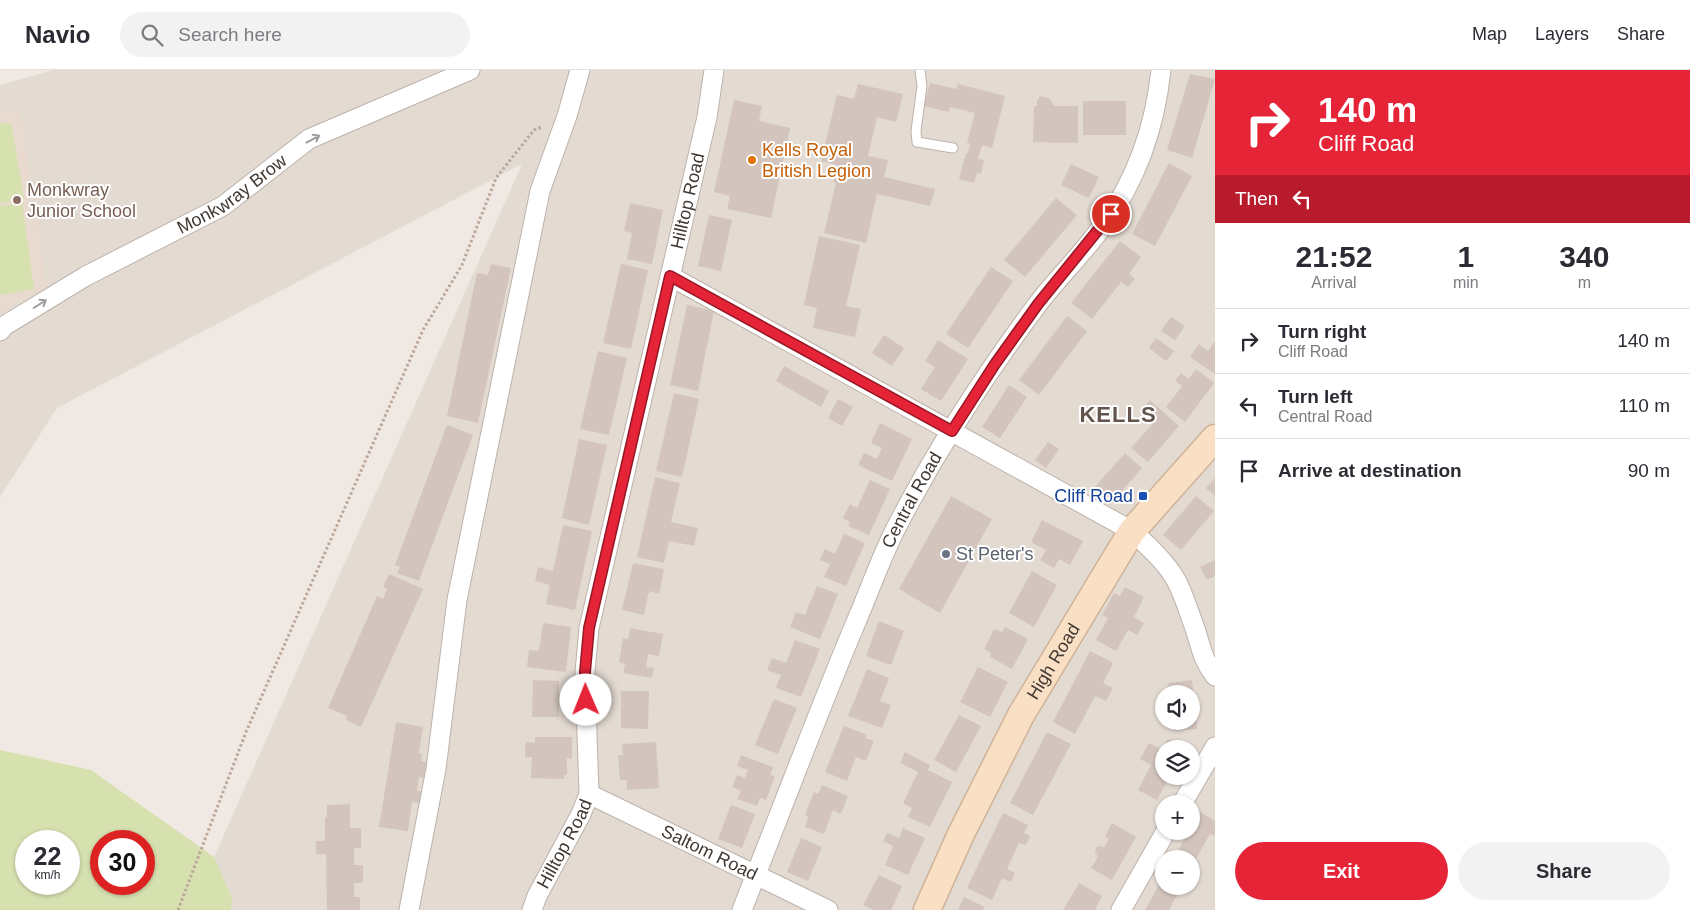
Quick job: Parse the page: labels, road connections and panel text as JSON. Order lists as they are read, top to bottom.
{
  "streets": {
    "street": [
      "Monkwray Brow",
      "Hilltop Road",
      "Central Road",
      "High Road",
      "Saltom Road"
    ]
  },
  "crossings": [
    ["Hilltop Road", "Saltom Road"],
    ["Central Road", "Saltom Road"]
  ],
  "one_way": ["Monkwray Brow"],
  "districts": ["KELLS"],
  "places": {
    "other": ["Kells Royal British Legion", "Monkwray Junior School", "St Peter's"],
    "transit": ["Cliff Road"]
  },
  "page": {
    "header": "Navio",
    "search": "Search here",
    "nav": ["Map", "Layers", "Share"],
    "turn": ["140 m", "Cliff Road"],
    "then": "Then",
    "eta": [
      "21:52",
      "Arrival",
      "1",
      "min",
      "340",
      "m"
    ],
    "list": [
      {
        "name": "Turn right",
        "note": "Cliff Road",
        "value": "140 m"
      },
      {
        "name": "Turn left",
        "note": "Central Road",
        "value": "110 m"
      },
      {
        "name": "Arrive at destination",
        "value": "90 m"
      }
    ],
    "map_buttons": ["+", "−"],
    "speed": "22 km/h",
    "limit": "30",
    "buttons": ["Exit", "Share"]
  }
}
